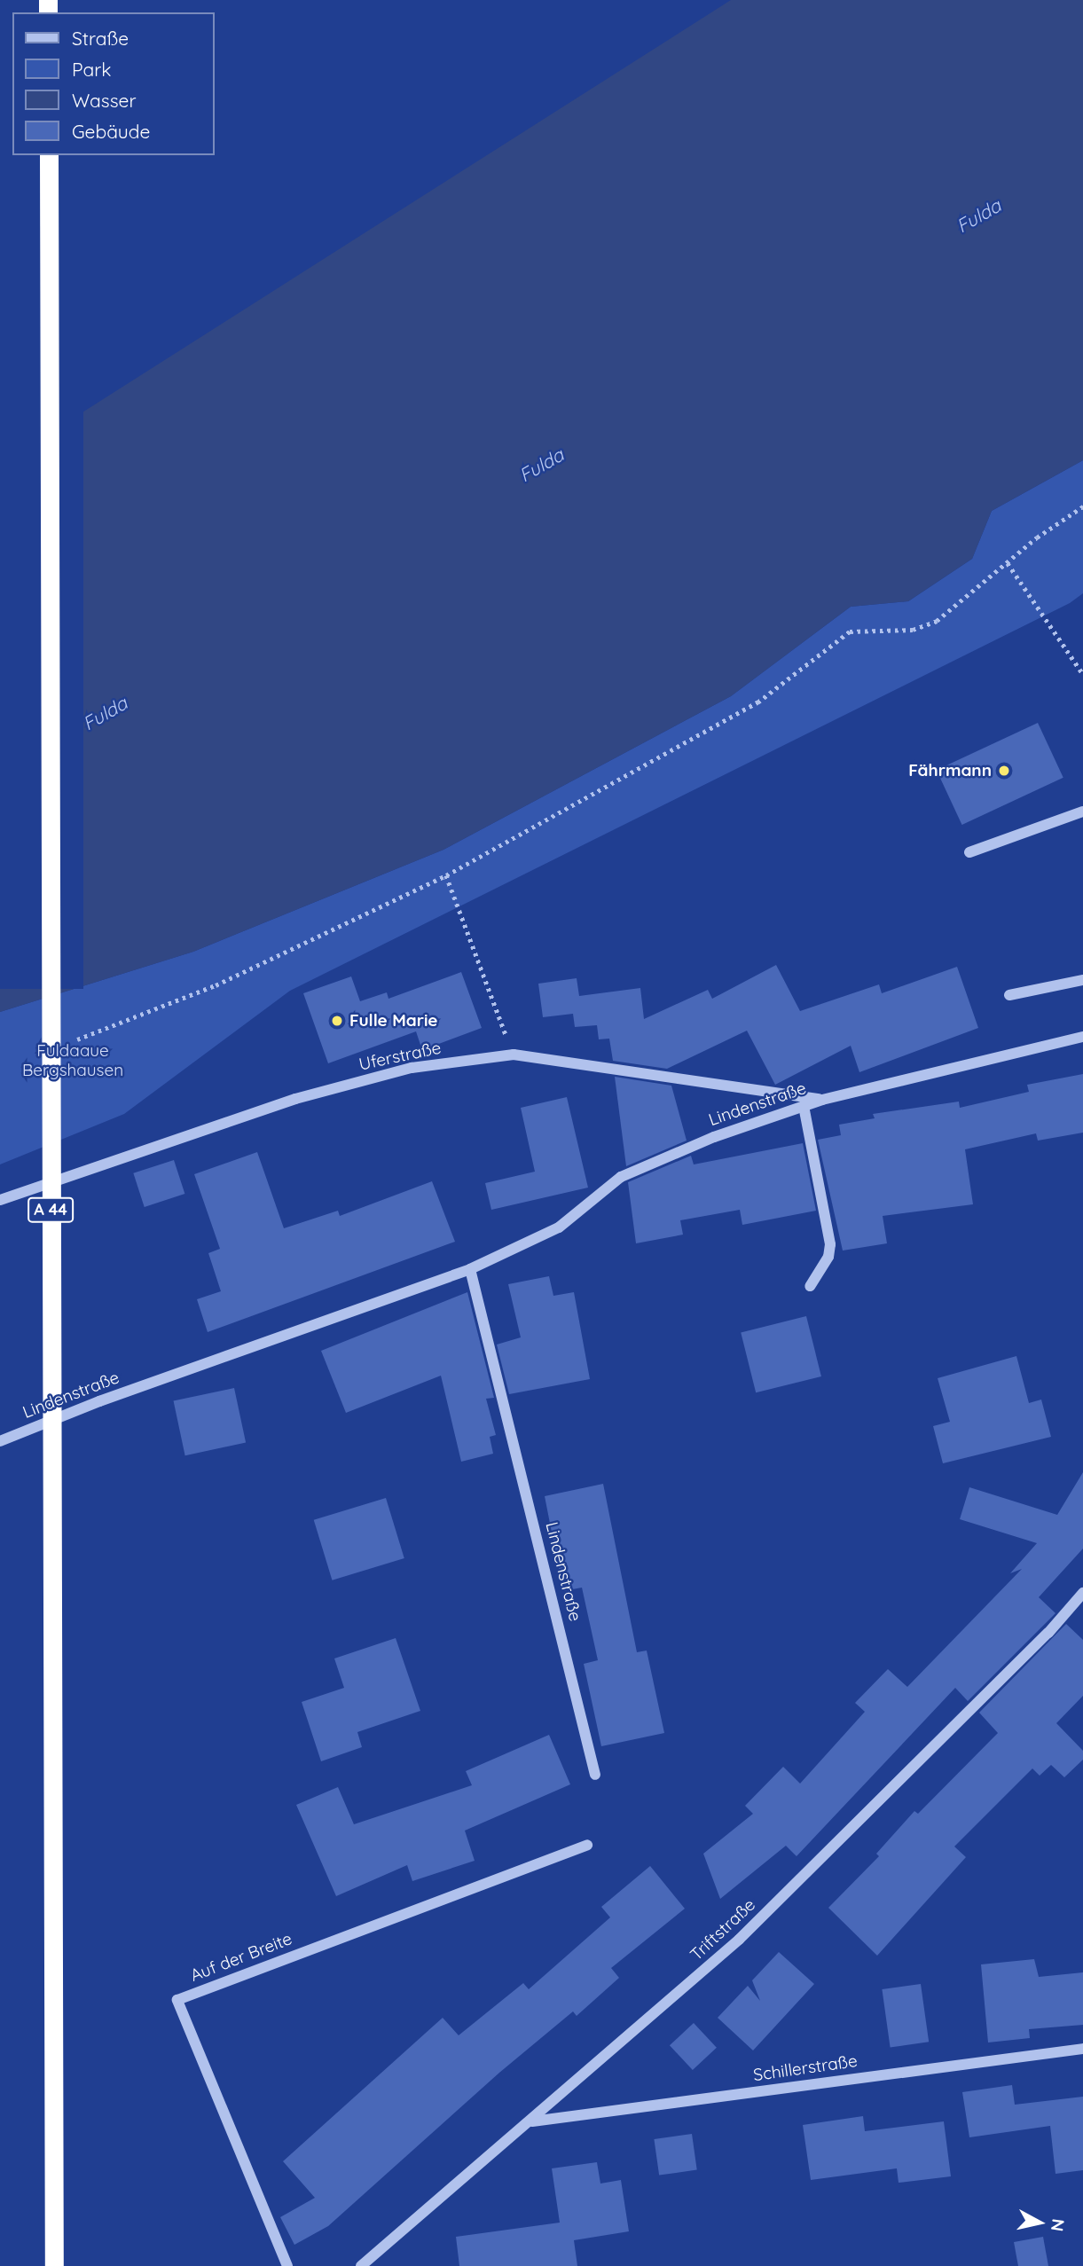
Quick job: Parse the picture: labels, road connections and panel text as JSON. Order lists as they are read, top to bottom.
{
  "streets": {
    "highway": ["A 44"],
    "street": [
      "Uferstraße",
      "Lindenstraße",
      "Triftstraße",
      "Auf der Breite",
      "Schillerstraße"
    ]
  },
  "crossings": [
    ["Uferstraße", "Lindenstraße"],
    ["Triftstraße", "Schillerstraße"]
  ],
  "water": ["Fulda"],
  "parks": ["Fuldaaue Bergshausen"],
  "places": ["Fährmann", "Fulle Marie"],
  "legend": [
    "Straße",
    "Park",
    "Wasser",
    "Gebäude"
  ],
  "north": "right"
}
